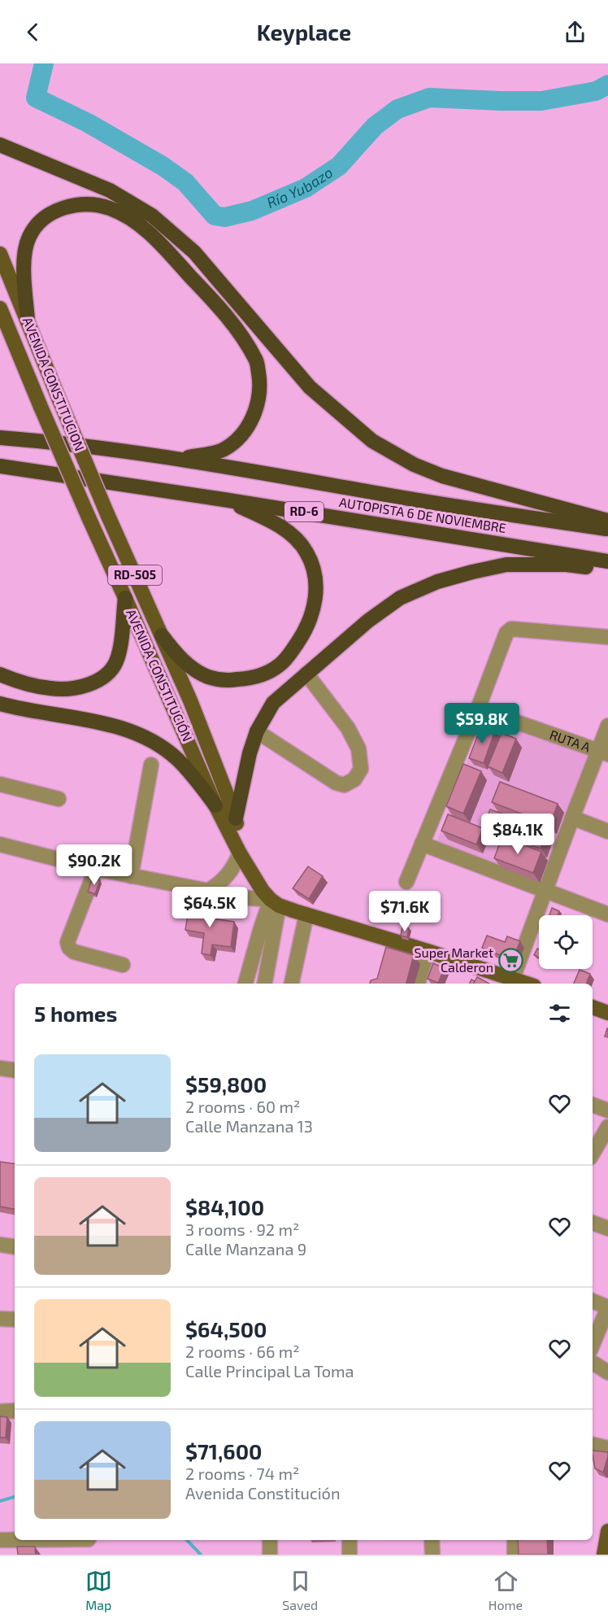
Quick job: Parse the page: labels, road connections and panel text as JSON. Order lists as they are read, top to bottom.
{
  "streets": {
    "highway": ["RD-6", "AUTOPISTA 6 DE NOVIEMBRE"],
    "main road": ["AVENIDA CONSTITUCION", "RD-505", "AVENIDA CONSTITUCIÓN"],
    "street": ["RUTA A"]
  },
  "crossings": [
    ["AVENIDA CONSTITUCION", "AVENIDA CONSTITUCIÓN"]
  ],
  "water": ["Río Yubazo"],
  "places": {
    "supermarket": ["Super Market Calderon"]
  },
  "page": {
    "header": "Keyplace",
    "price": [
      "$59.8K",
      "$84.1K",
      "$90.2K",
      "$64.5K",
      "$71.6K"
    ],
    "heading": "5 homes",
    "list": [
      {
        "name": "$59,800",
        "note": "2 rooms · 60 m² · Calle Manzana 13"
      },
      {
        "name": "$84,100",
        "note": "3 rooms · 92 m² · Calle Manzana 9"
      },
      {
        "name": "$64,500",
        "note": "2 rooms · 66 m² · Calle Principal La Toma"
      },
      {
        "name": "$71,600",
        "note": "2 rooms · 74 m² · Avenida Constitución"
      }
    ],
    "tabs": ["Map", "Saved", "Home"]
  }
}
